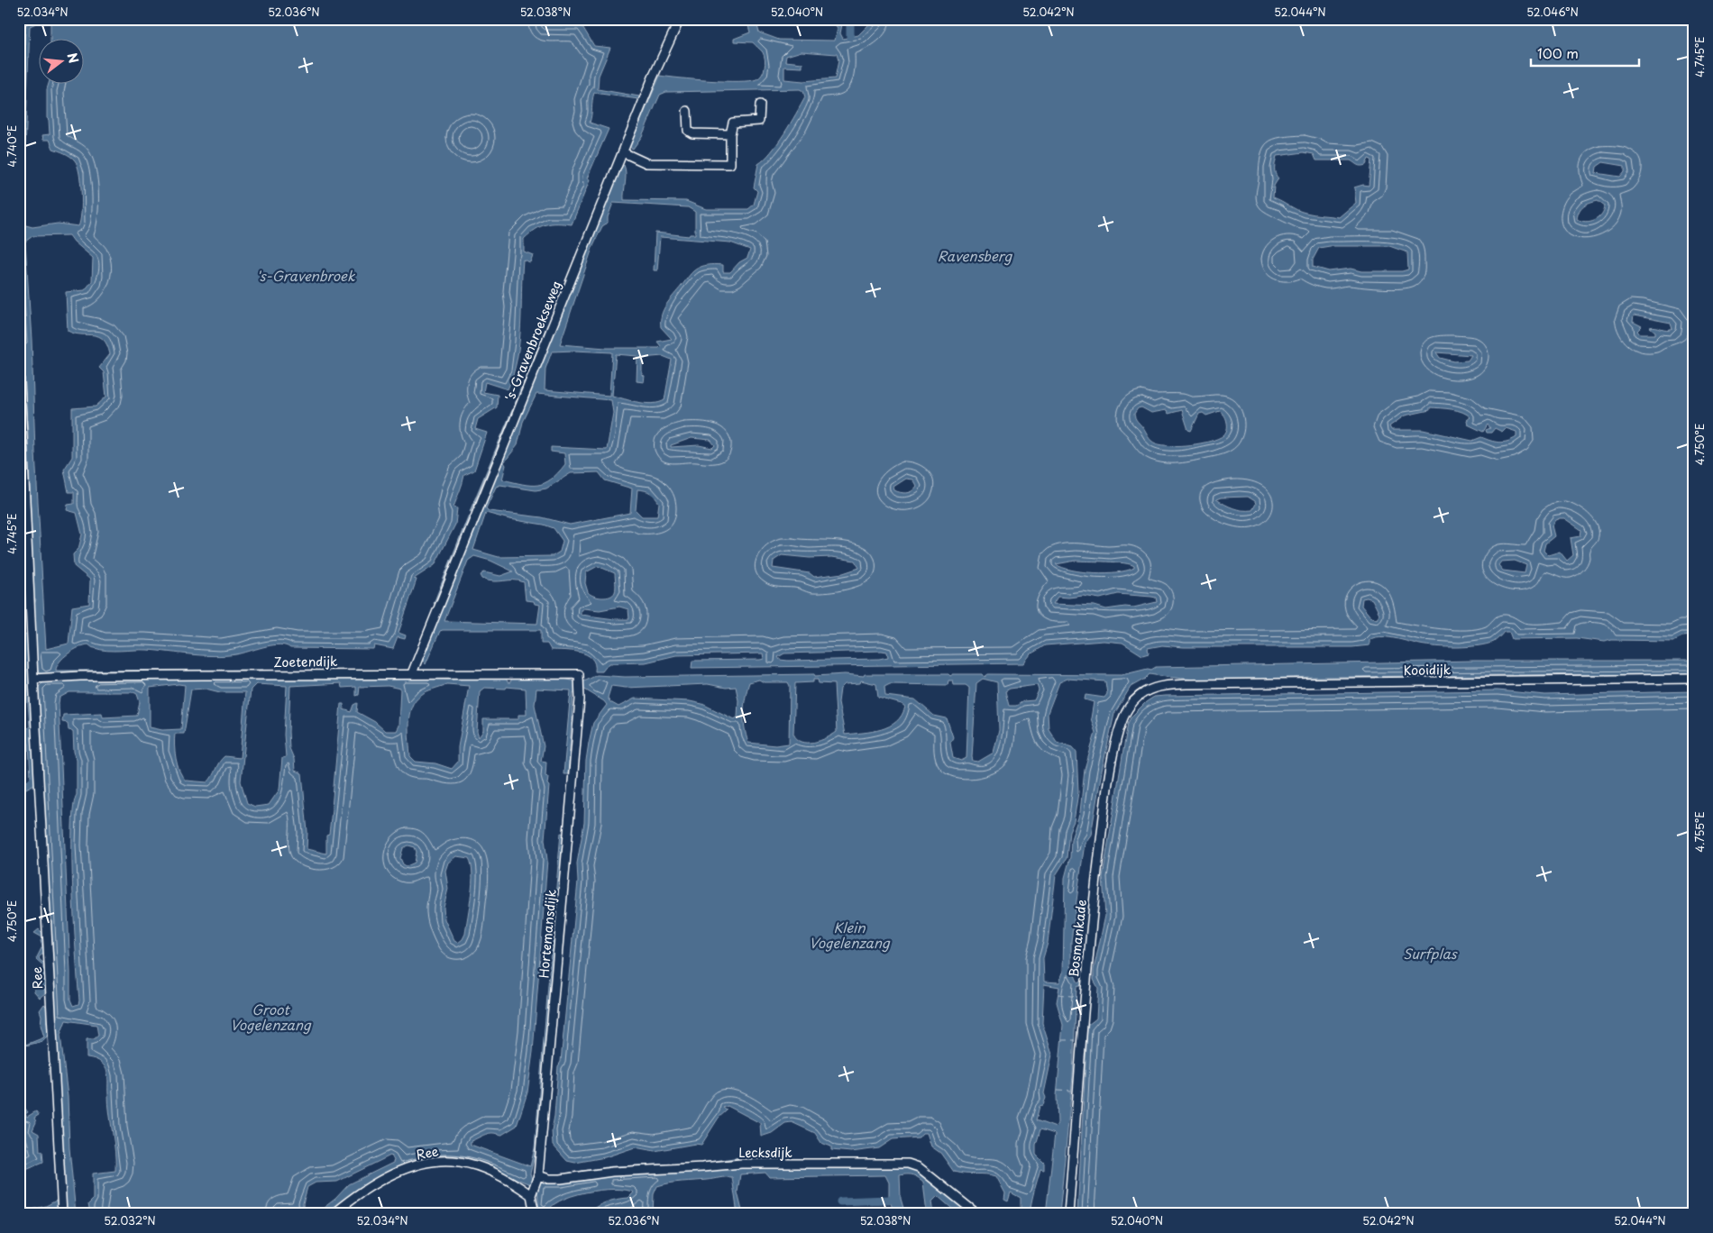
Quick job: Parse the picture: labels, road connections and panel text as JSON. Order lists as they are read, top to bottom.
{
  "streets": {
    "street": [
      "'s-Gravenbroekseweg",
      "Zoetendijk",
      "Kooidijk",
      "Hortemansdijk",
      "Bosmankade",
      "Ree",
      "Lecksdijk"
    ]
  },
  "crossings": [
    ["'s-Gravenbroekseweg", "Zoetendijk"],
    ["Zoetendijk", "Hortemansdijk"],
    ["Zoetendijk", "Ree"],
    ["Kooidijk", "Bosmankade"],
    ["Hortemansdijk", "Ree"],
    ["Hortemansdijk", "Lecksdijk"],
    ["Ree", "Lecksdijk"]
  ],
  "water": [
    "Ravensberg",
    "'s-Gravenbroek",
    "Klein Vogelenzang",
    "Surfplas",
    "Groot Vogelenzang"
  ],
  "scale_bar": "100 m",
  "north": "right",
  "coordinates": [
    "52.034°N",
    "52.036°N",
    "52.038°N",
    "52.040°N",
    "52.042°N",
    "52.044°N",
    "52.046°N",
    "4.745°E",
    "4.740°E",
    "4.750°E",
    "4.755°E",
    "52.032°N"
  ]
}
